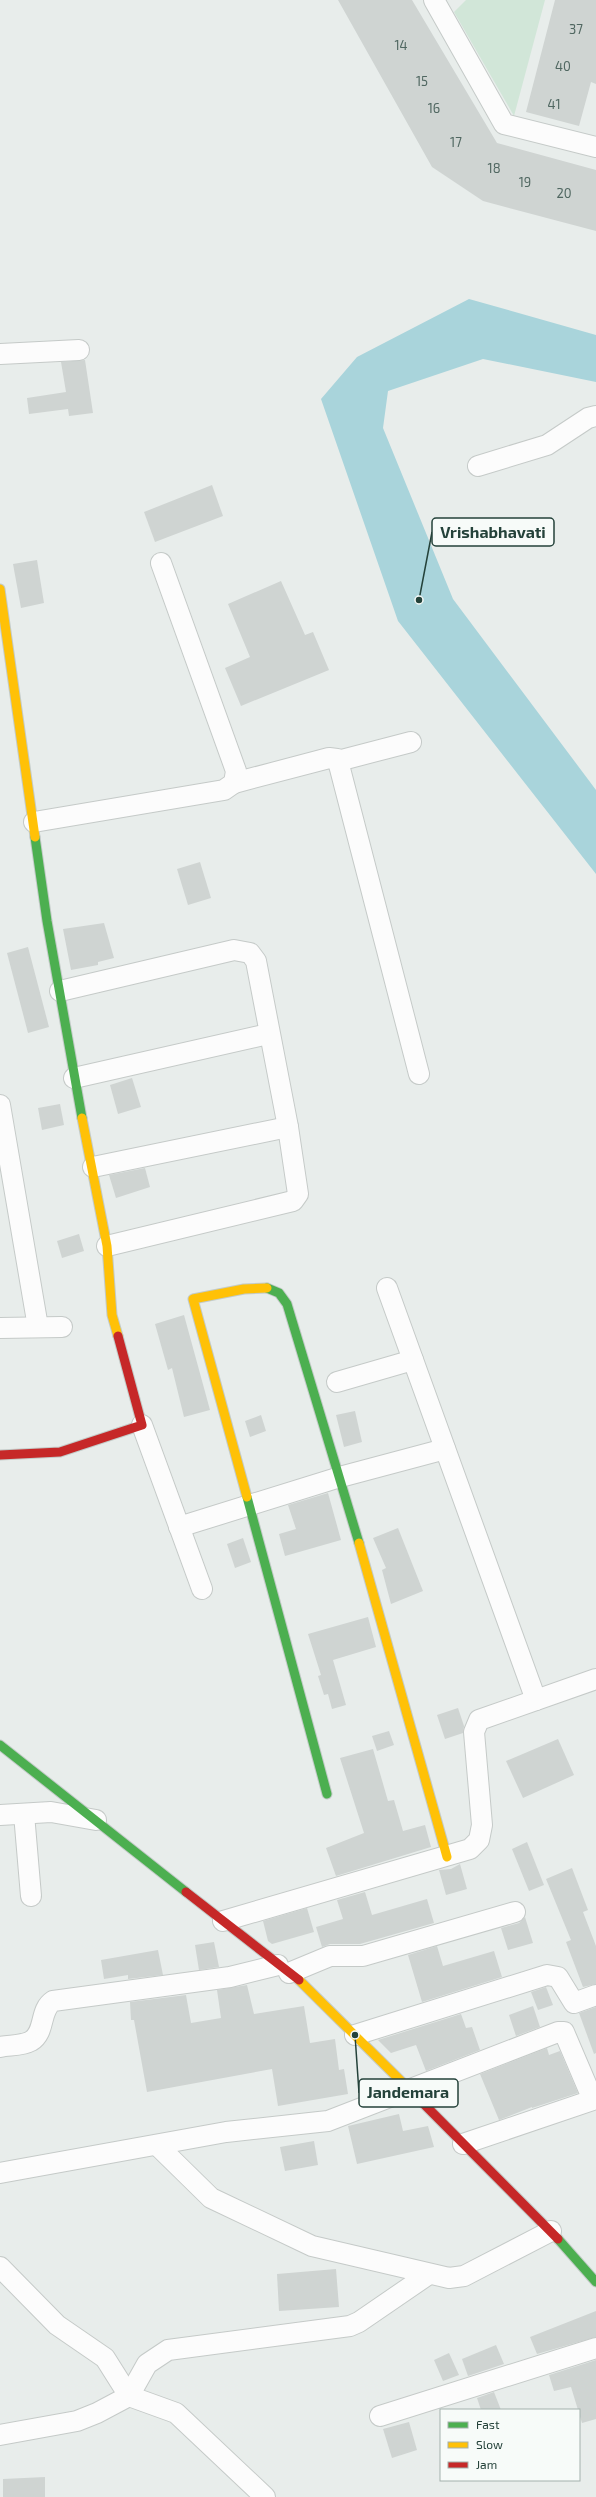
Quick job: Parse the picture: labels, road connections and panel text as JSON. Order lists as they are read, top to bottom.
{
  "places": ["Vrishabhavati", "Jandemara"],
  "house_numbers": [
    "37",
    "14",
    "40",
    "15",
    "41",
    "16",
    "17",
    "18",
    "19",
    "20"
  ],
  "legend": ["Fast", "Slow", "Jam"]
}
